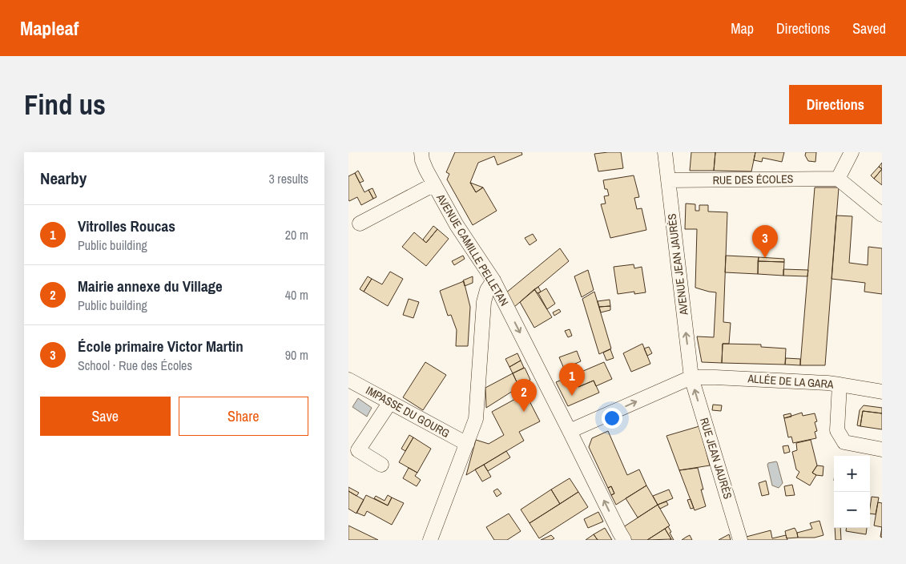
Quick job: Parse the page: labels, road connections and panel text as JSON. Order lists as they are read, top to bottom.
{
  "streets": {
    "street": [
      "RUE DES ÉCOLES",
      "AVENUE CAMILLE PELLETAN",
      "AVENUE JEAN JAURÈS",
      "ALLÉE DE LA GARA",
      "IMPASSE DU GOURG",
      "RUE JEAN JAURÈS"
    ]
  },
  "crossings": [
    ["RUE DES ÉCOLES", "AVENUE JEAN JAURÈS"],
    ["AVENUE JEAN JAURÈS", "ALLÉE DE LA GARA"],
    ["AVENUE JEAN JAURÈS", "RUE JEAN JAURÈS"],
    ["ALLÉE DE LA GARA", "RUE JEAN JAURÈS"]
  ],
  "one_way": ["AVENUE JEAN JAURÈS", "RUE JEAN JAURÈS"],
  "page": {
    "header": "Mapleaf",
    "nav": ["Map", "Directions", "Saved"],
    "buttons": [
      "Directions",
      ["Save", "Share"]
    ],
    "title": "Find us",
    "heading": ["Nearby", "3 results"],
    "list": [
      {
        "mark": "1",
        "name": "Vitrolles Roucas",
        "note": "Public building",
        "value": "20 m"
      },
      {
        "mark": "2",
        "name": "Mairie annexe du Village",
        "note": "Public building",
        "value": "40 m"
      },
      {
        "mark": "3",
        "name": "École primaire Victor Martin",
        "note": "School · Rue des Écoles",
        "value": "90 m"
      }
    ],
    "pins": ["3", "1", "2"],
    "map_buttons": ["+", "−"]
  }
}
